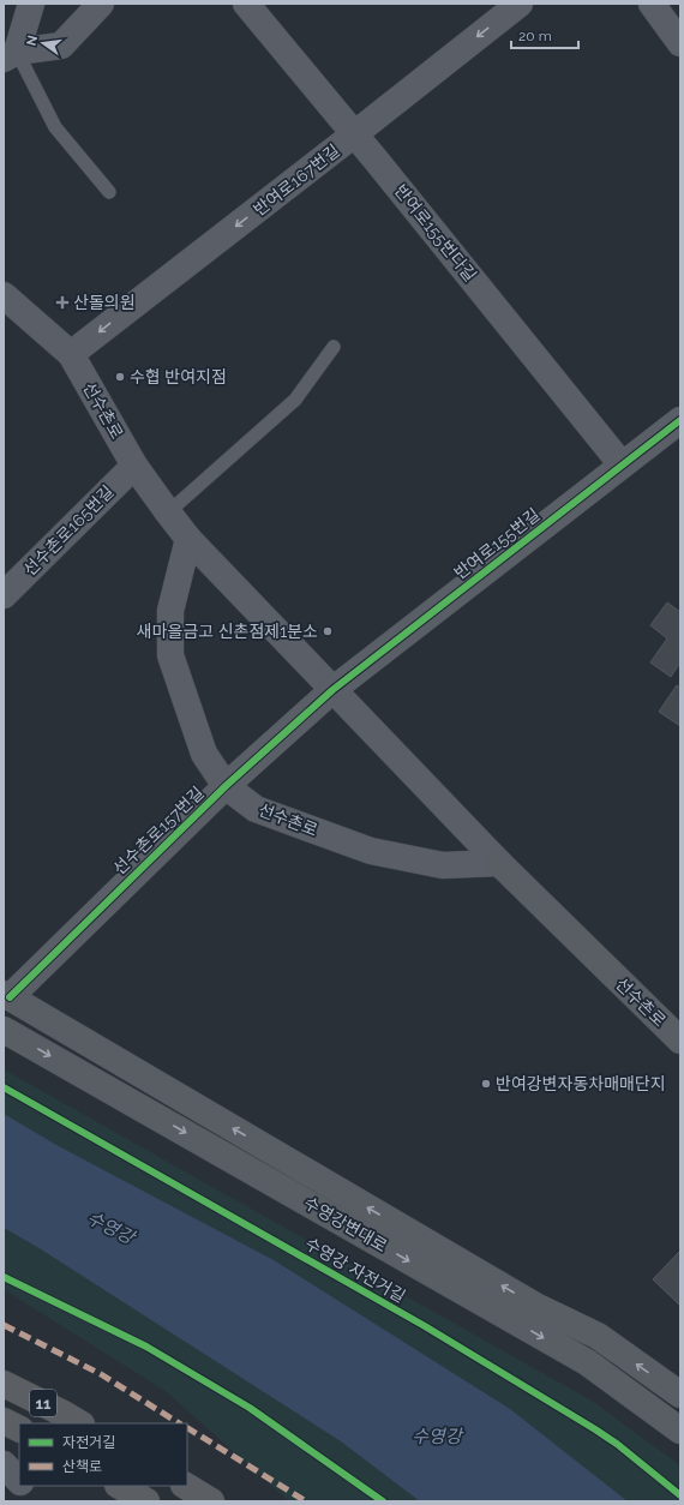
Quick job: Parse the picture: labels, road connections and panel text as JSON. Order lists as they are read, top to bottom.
{
  "streets": {
    "highway": ["11"],
    "main road": ["선수촌로", "수영강변대로"],
    "street": [
      "반여로167번길",
      "반여로155번다길",
      "선수촌로165번길",
      "반여로155번길",
      "선수촌로157번길"
    ],
    "cycle path": ["수영강 자전거길"]
  },
  "crossings": [
    ["반여로167번길", "반여로155번다길"],
    ["반여로167번길", "선수촌로"],
    ["반여로155번다길", "반여로155번길"],
    ["선수촌로", "선수촌로165번길"],
    ["선수촌로", "반여로155번길"],
    ["선수촌로", "선수촌로157번길"],
    ["반여로155번길", "선수촌로157번길"],
    ["선수촌로157번길", "수영강변대로"]
  ],
  "one_way": ["반여로167번길"],
  "water": ["수영강"],
  "places": {
    "health": ["산돌의원"],
    "other": ["수협 반여지점", "새마을금고 신촌점제1분소", "반여강변자동차매매단지"]
  },
  "legend": ["자전거길", "산책로"],
  "scale_bar": "20 m",
  "north": "left"
}
